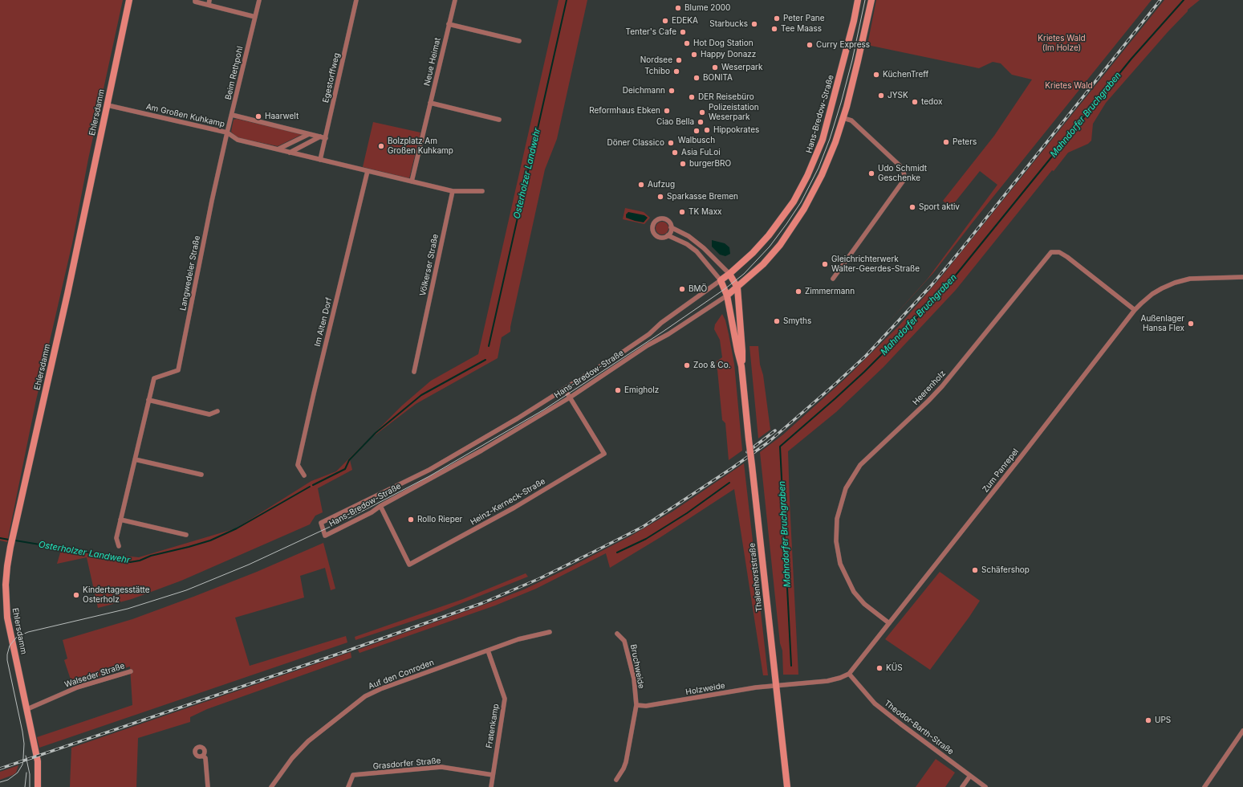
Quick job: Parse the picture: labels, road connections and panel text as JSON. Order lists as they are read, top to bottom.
{
  "streets": {
    "main road": ["Ehlersdamm", "Hans-Bredow-Straße", "Thalenhorststraße"],
    "street": [
      "Neue Heimat",
      "Beim Rethpohl",
      "Egestorffweg",
      "Am Großen Kuhkamp",
      "Völkerser Straße",
      "Langwedeler Straße",
      "Im Alten Dorf",
      "Heerenholz",
      "Zum Panrepel",
      "Heinz-Kerneck-Straße",
      "Bruchweide",
      "Auf den Conroden",
      "Walseder Straße",
      "Holzweide",
      "Fratenkamp",
      "Theodor-Barth-Straße",
      "Grasdorfer Straße"
    ]
  },
  "crossings": [
    ["Neue Heimat", "Am Großen Kuhkamp"],
    ["Beim Rethpohl", "Am Großen Kuhkamp"],
    ["Beim Rethpohl", "Langwedeler Straße"],
    ["Egestorffweg", "Am Großen Kuhkamp"],
    ["Ehlersdamm", "Am Großen Kuhkamp"],
    ["Ehlersdamm", "Walseder Straße"],
    ["Hans-Bredow-Straße", "Heinz-Kerneck-Straße"],
    ["Hans-Bredow-Straße", "Thalenhorststraße"],
    ["Am Großen Kuhkamp", "Völkerser Straße"],
    ["Am Großen Kuhkamp", "Langwedeler Straße"],
    ["Am Großen Kuhkamp", "Im Alten Dorf"],
    ["Heerenholz", "Zum Panrepel"],
    ["Zum Panrepel", "Theodor-Barth-Straße"],
    ["Thalenhorststraße", "Holzweide"],
    ["Bruchweide", "Holzweide"],
    ["Auf den Conroden", "Fratenkamp"],
    ["Fratenkamp", "Grasdorfer Straße"]
  ],
  "water": ["Mahndorfer Bruchgraben", "Osterholzer Landwehr"],
  "parks": ["Krietes Wald (Im Holze)", "Krietes Wald"],
  "places": [
    "Blume 2000",
    "Peter Pane",
    "EDEKA",
    "Starbucks",
    "Tee Maass",
    "Tenter's Cafe",
    "Hot Dog Station",
    "Curry Express",
    "Happy Donazz",
    "Nordsee",
    "Weserpark",
    "Tchibo",
    "KüchenTreff",
    "BONITA",
    "Deichmann",
    "JYSK",
    "DER Reisebüro",
    "tedox",
    "Reformhaus Ebken",
    "Polizeistation Weserpark",
    "Haarwelt",
    "Ciao Bella",
    "Hippokrates",
    "Walbusch",
    "Peters",
    "Döner Classico",
    "Bolzplatz Am Großen Kuhkamp",
    "Asia FuLoi",
    "burgerBRO",
    "Udo Schmidt Geschenke",
    "Aufzug",
    "Sparkasse Bremen",
    "Sport aktiv",
    "TK Maxx",
    "Gleichrichterwerk Walter-Geerdes-Straße",
    "BMÖ",
    "Zimmermann",
    "Smyths",
    "Außenlager Hansa Flex",
    "Zoo & Co.",
    "Emigholz",
    "Rollo Rieper",
    "Schäfershop",
    "Kindertagesstätte Osterholz",
    "KÜS",
    "UPS"
  ]
}
